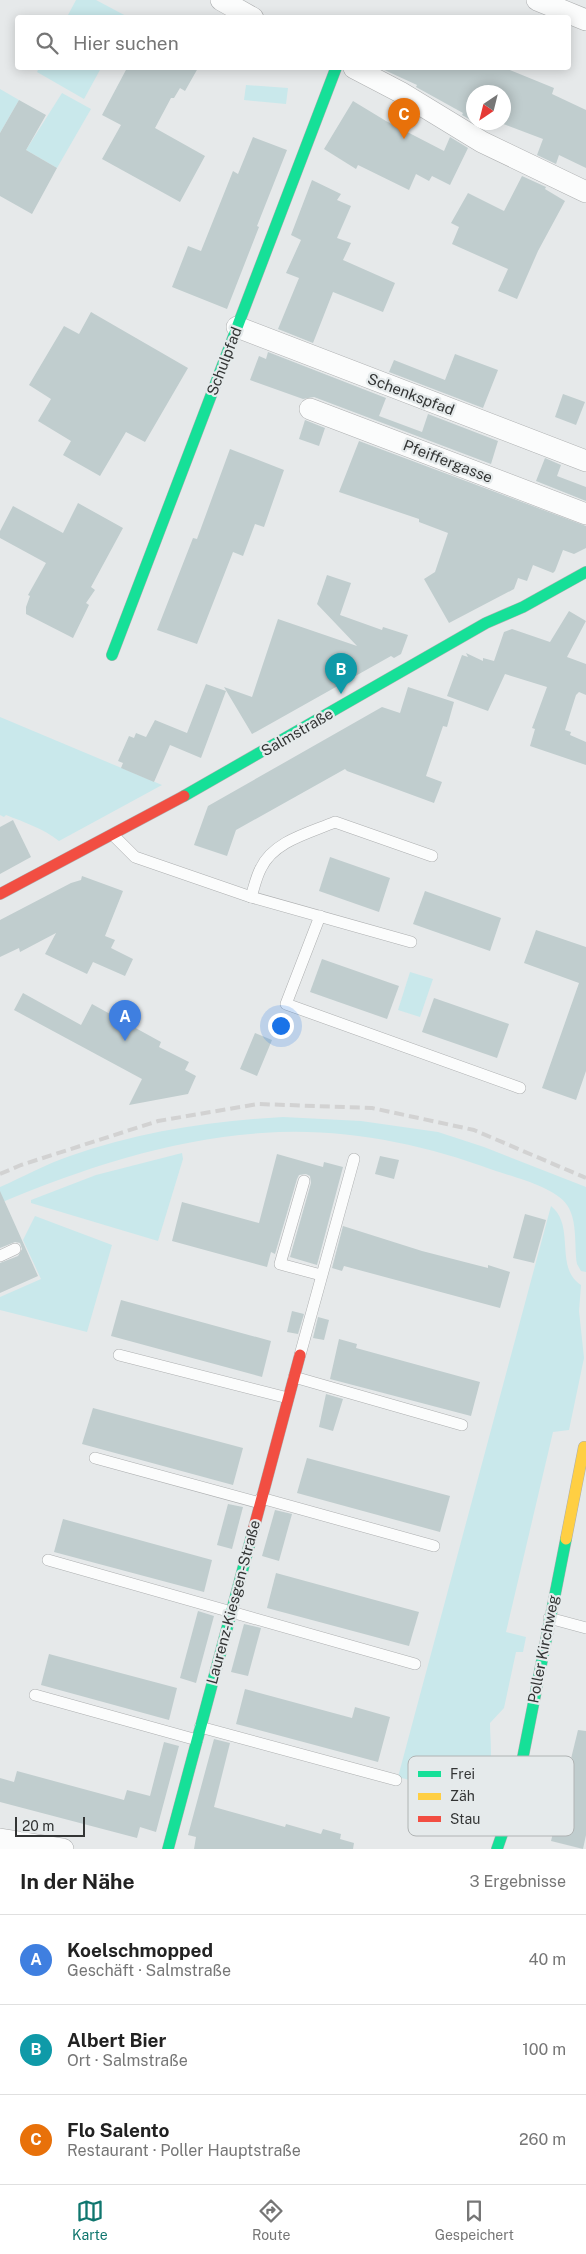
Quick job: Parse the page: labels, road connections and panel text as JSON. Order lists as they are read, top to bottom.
{
  "streets": {
    "street": [
      "Schulpfad",
      "Schenkspfad",
      "Pfeiffergasse",
      "Salmstraße",
      "Laurenz-Kiesgen-Straße",
      "Poller Kirchweg"
    ]
  },
  "crossings": [
    ["Schulpfad", "Schenkspfad"]
  ],
  "legend": ["Frei", "Zäh", "Stau"],
  "scale_bar": "20 m",
  "north": "bottom left",
  "page": {
    "search": "Hier suchen",
    "pins": ["C", "B", "A"],
    "scale": "20 m",
    "heading": ["In der Nähe", "3 Ergebnisse"],
    "list": [
      {
        "mark": "A",
        "name": "Koelschmopped",
        "note": "Geschäft · Salmstraße",
        "value": "40 m"
      },
      {
        "mark": "B",
        "name": "Albert Bier",
        "note": "Ort · Salmstraße",
        "value": "100 m"
      },
      {
        "mark": "C",
        "name": "Flo Salento",
        "note": "Restaurant · Poller Hauptstraße",
        "value": "260 m"
      }
    ],
    "nav": ["Karte", "Route", "Gespeichert"]
  }
}
